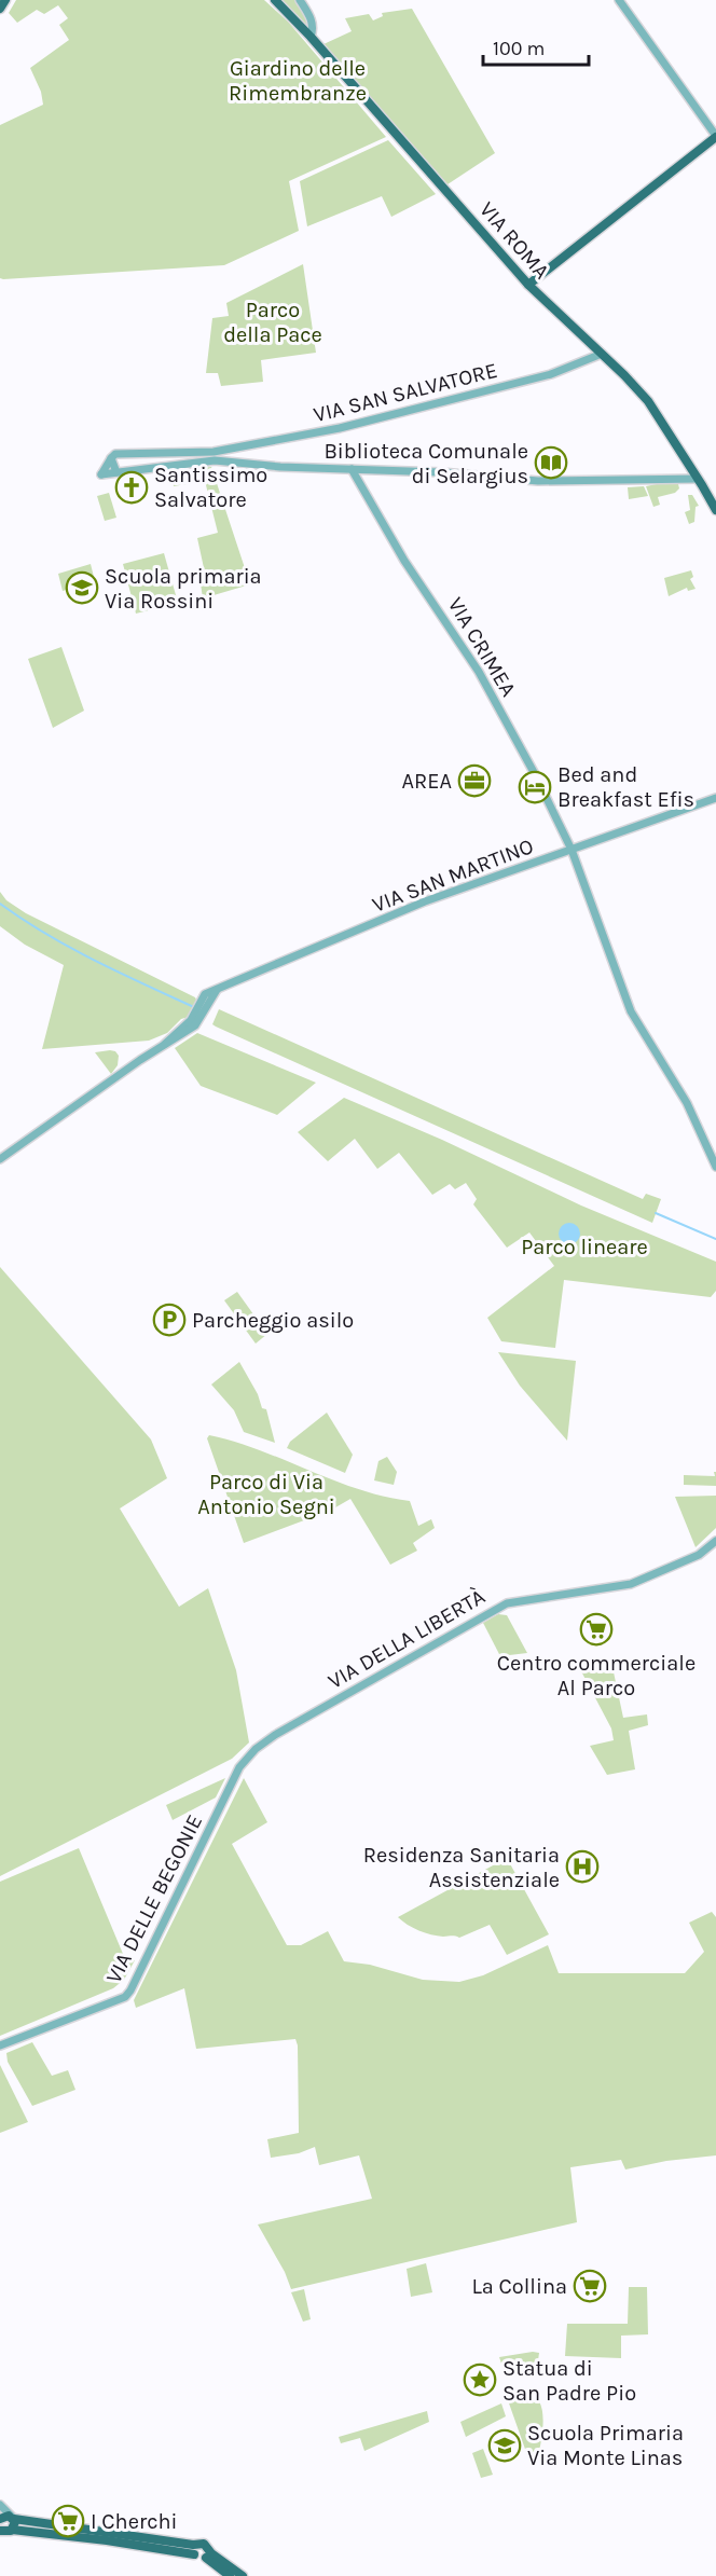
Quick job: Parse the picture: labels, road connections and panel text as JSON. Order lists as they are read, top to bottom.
{
  "streets": {
    "main road": ["VIA ROMA"],
    "street": [
      "VIA SAN SALVATORE",
      "VIA CRIMEA",
      "VIA SAN MARTINO",
      "VIA DELLA LIBERTÀ",
      "VIA DELLE BEGONIE"
    ]
  },
  "crossings": [
    ["VIA ROMA", "VIA SAN SALVATORE"],
    ["VIA CRIMEA", "VIA SAN MARTINO"],
    ["VIA DELLA LIBERTÀ", "VIA DELLE BEGONIE"]
  ],
  "parks": [
    "Giardino delle Rimembranze",
    "Parco della Pace",
    "Parco lineare",
    "Parco di Via Antonio Segni"
  ],
  "places": {
    "library": ["Biblioteca Comunale di Selargius"],
    "church": ["Santissimo Salvatore"],
    "school or university": ["Scuola primaria Via Rossini", "Scuola Primaria Via Monte Linas"],
    "office": ["AREA"],
    "hotel": ["Bed and Breakfast Efis"],
    "parking": ["Parcheggio asilo"],
    "supermarket": ["Centro commerciale Al Parco", "La Collina", "I Cherchi"],
    "hospital": ["Residenza Sanitaria Assistenziale"],
    "place": ["Statua di San Padre Pio"]
  },
  "scale_bar": "100 m"
}
